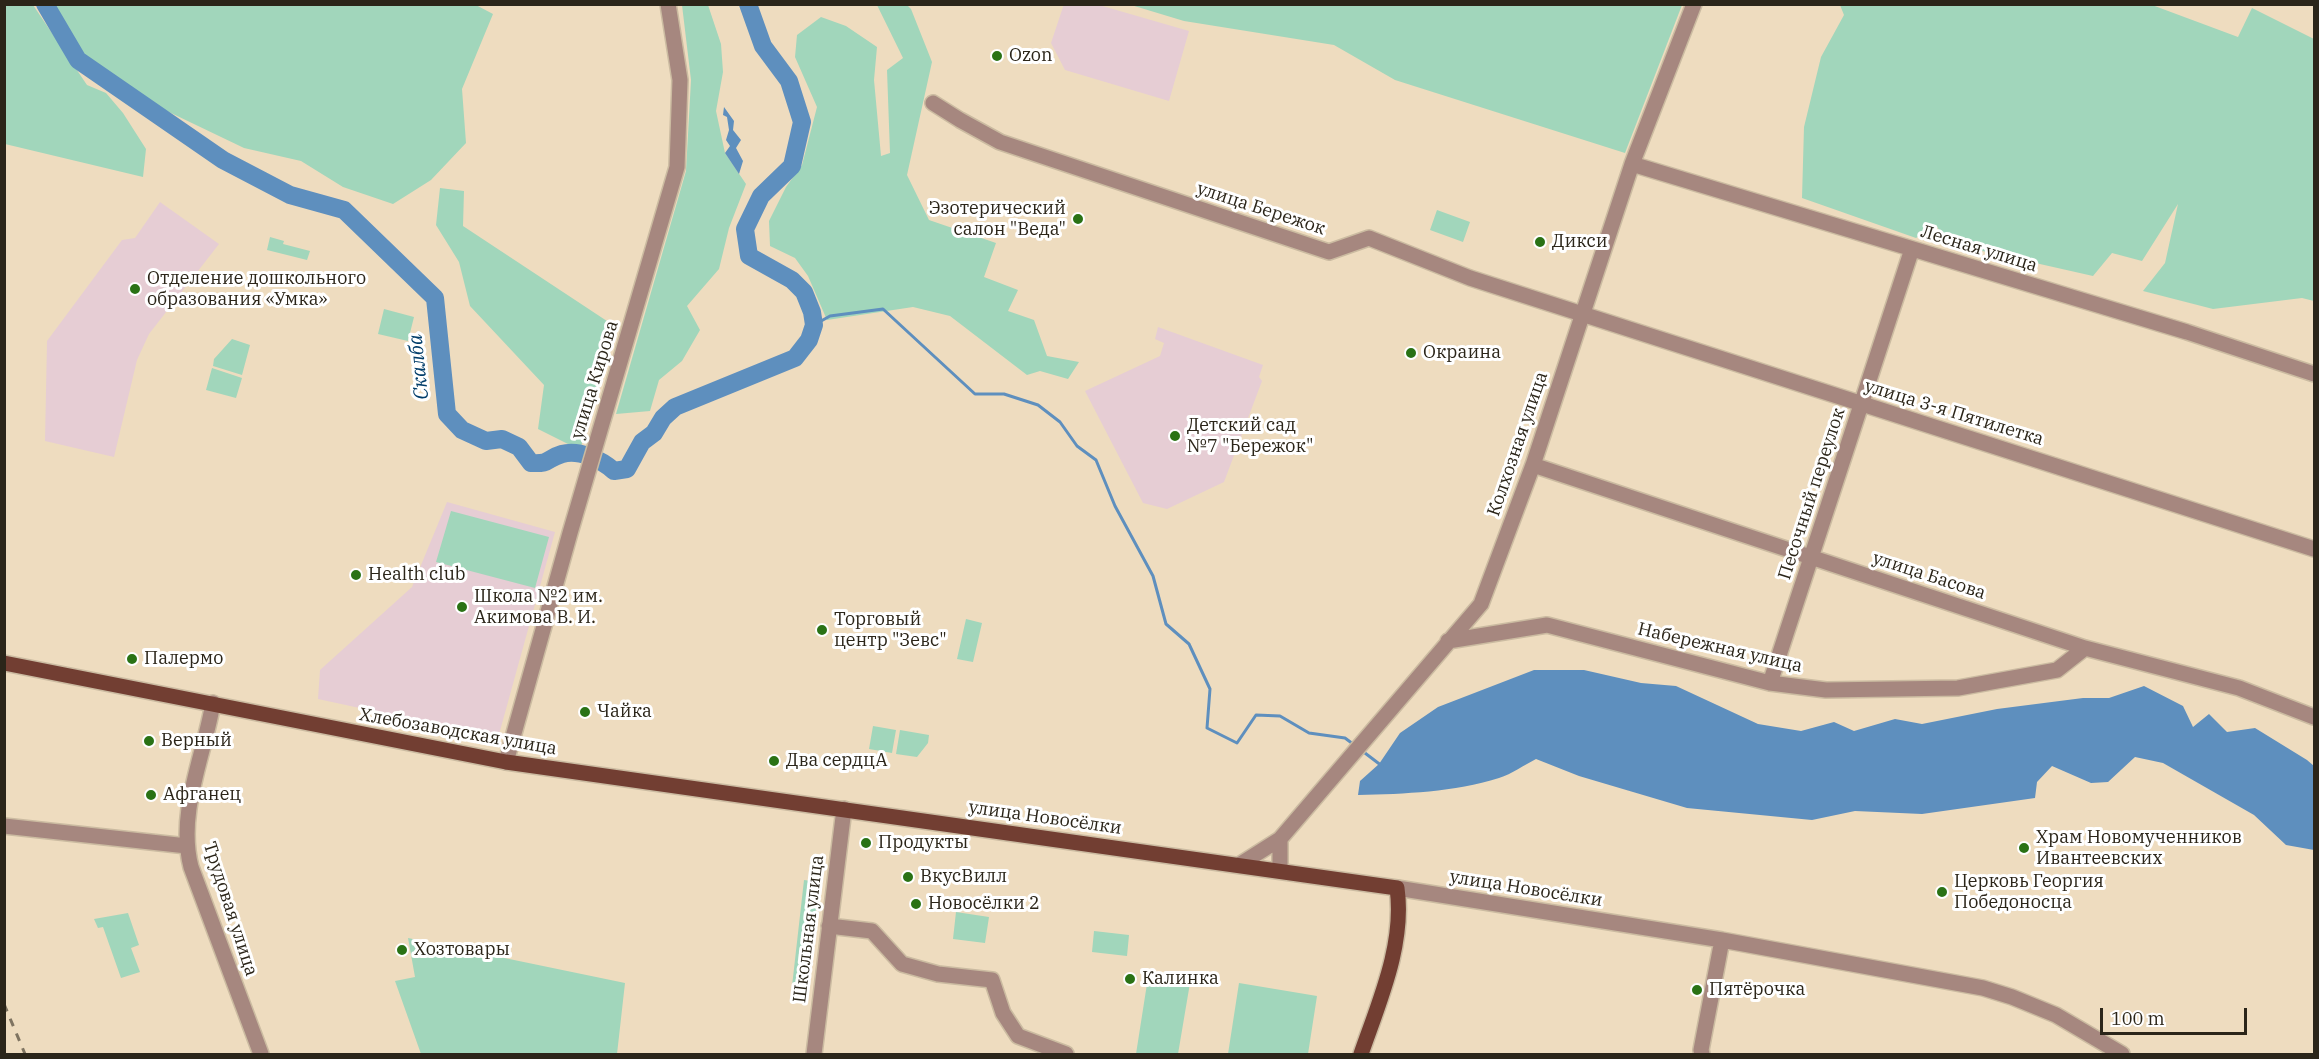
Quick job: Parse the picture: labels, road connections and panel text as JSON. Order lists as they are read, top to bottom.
{
  "streets": {
    "main road": ["Хлебозаводская улица", "улица Новосёлки"],
    "street": [
      "улица Бережок",
      "Лесная улица",
      "улица Кирова",
      "улица 3-я Пятилетка",
      "Колхозная улица",
      "Песочный переулок",
      "улица Басова",
      "Набережная улица",
      "Трудовая улица",
      "Школьная улица"
    ]
  },
  "crossings": [
    ["улица Бережок", "улица 3-я Пятилетка"],
    ["улица Бережок", "Колхозная улица"],
    ["Лесная улица", "Колхозная улица"],
    ["Лесная улица", "Песочный переулок"],
    ["улица Кирова", "Хлебозаводская улица"],
    ["улица 3-я Пятилетка", "Колхозная улица"],
    ["улица 3-я Пятилетка", "Песочный переулок"],
    ["Колхозная улица", "улица Басова"],
    ["Колхозная улица", "Набережная улица"],
    ["Колхозная улица", "улица Новосёлки"],
    ["Песочный переулок", "улица Басова"],
    ["Песочный переулок", "Набережная улица"],
    ["улица Басова", "Набережная улица"],
    ["Хлебозаводская улица", "улица Новосёлки"],
    ["Хлебозаводская улица", "Трудовая улица"],
    ["Хлебозаводская улица", "Школьная улица"]
  ],
  "water": ["Скалба"],
  "places": [
    "Ozon",
    "Эзотерический салон \"Веда\"",
    "Дикси",
    "Отделение дошкольного образования «Умка»",
    "Окраина",
    "Детский сад №7 \"Бережок\"",
    "Health club",
    "Школа №2 им. Акимова В. И.",
    "Торговый центр \"Зевс\"",
    "Палермо",
    "Чайка",
    "Верный",
    "Два сердцА",
    "Афганец",
    "Продукты",
    "Храм Новомученников Ивантеевских",
    "ВкусВилл",
    "Церковь Георгия Победоносца",
    "Новосёлки 2",
    "Хозтовары",
    "Калинка",
    "Пятёрочка"
  ],
  "scale_bar": "100 m"
}
